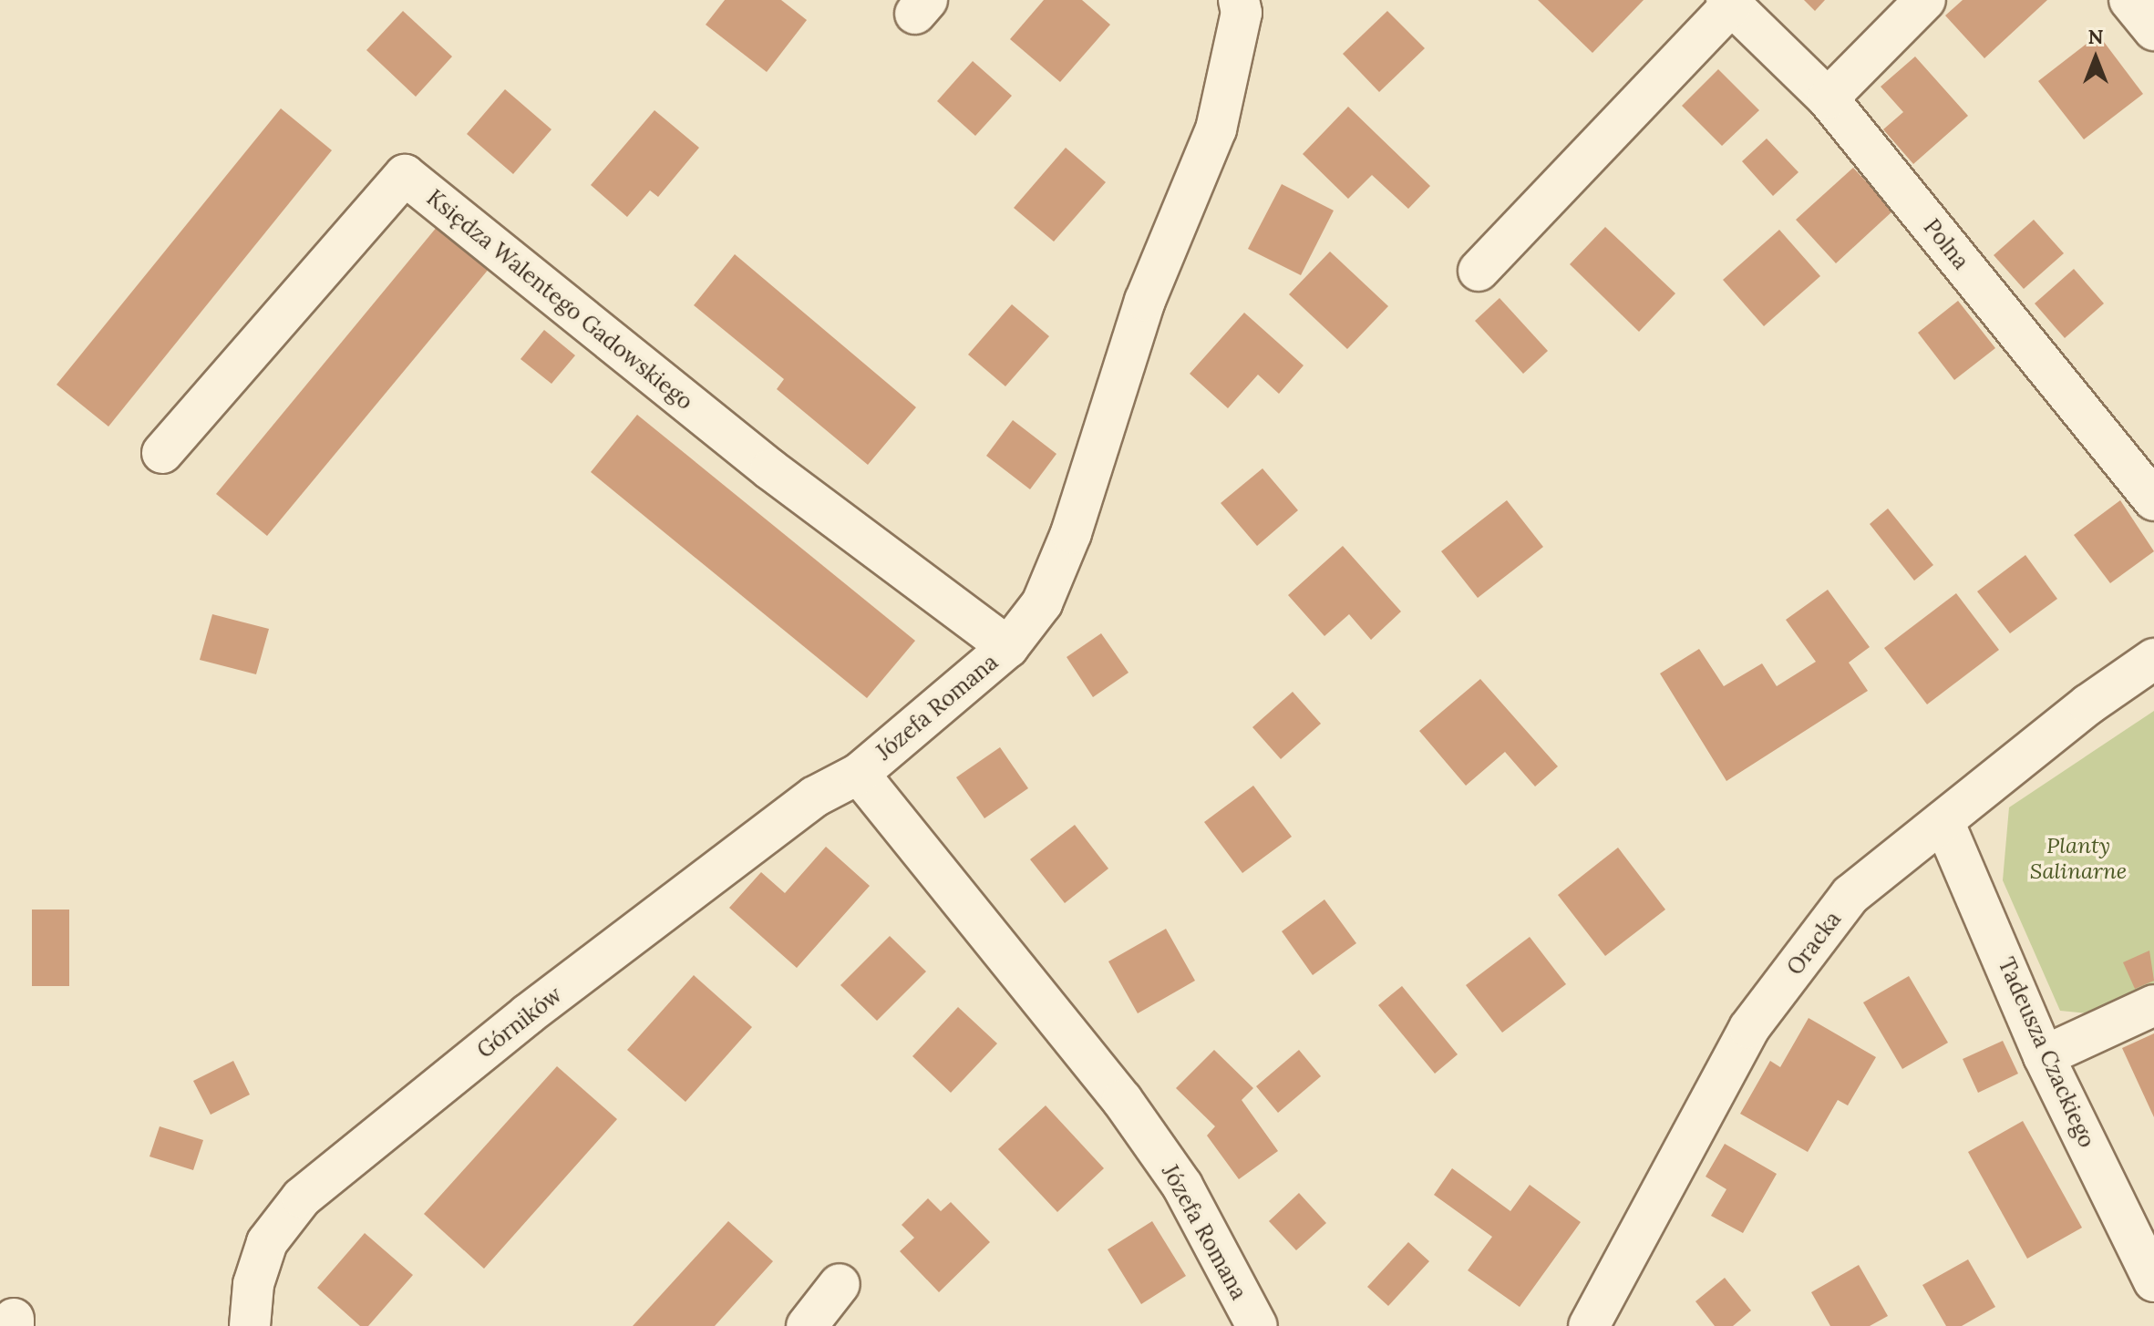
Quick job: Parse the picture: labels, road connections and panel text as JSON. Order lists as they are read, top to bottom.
{
  "streets": {
    "street": [
      "Polna",
      "Księdza Walentego Gadowskiego",
      "Józefa Romana",
      "Oracka",
      "Górników",
      "Tadeusza Czackiego"
    ]
  },
  "crossings": [
    ["Księdza Walentego Gadowskiego", "Józefa Romana"],
    ["Józefa Romana", "Górników"],
    ["Oracka", "Tadeusza Czackiego"]
  ],
  "parks": ["Planty Salinarne"],
  "north": "top"
}
